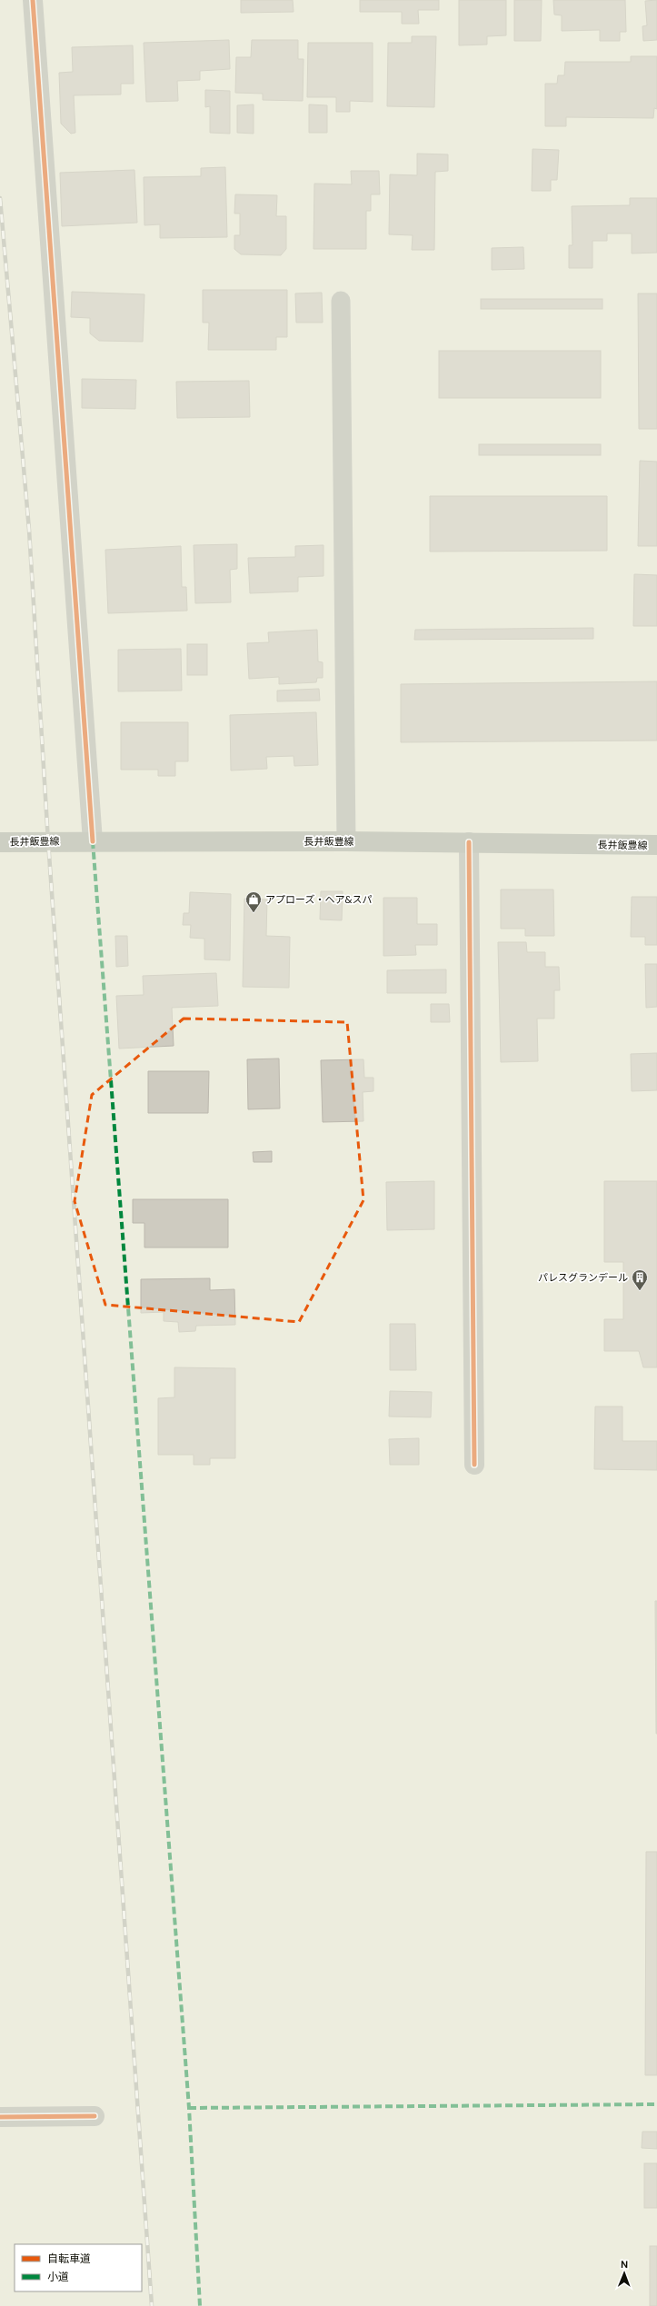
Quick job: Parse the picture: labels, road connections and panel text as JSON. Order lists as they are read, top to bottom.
{
  "streets": {
    "main road": ["長井飯豊線"]
  },
  "places": {
    "shop": ["アプローズ・ヘア&スパ"],
    "building": ["パレスグランデール"]
  },
  "legend": ["自転車道", "小道"],
  "north": "top"
}
